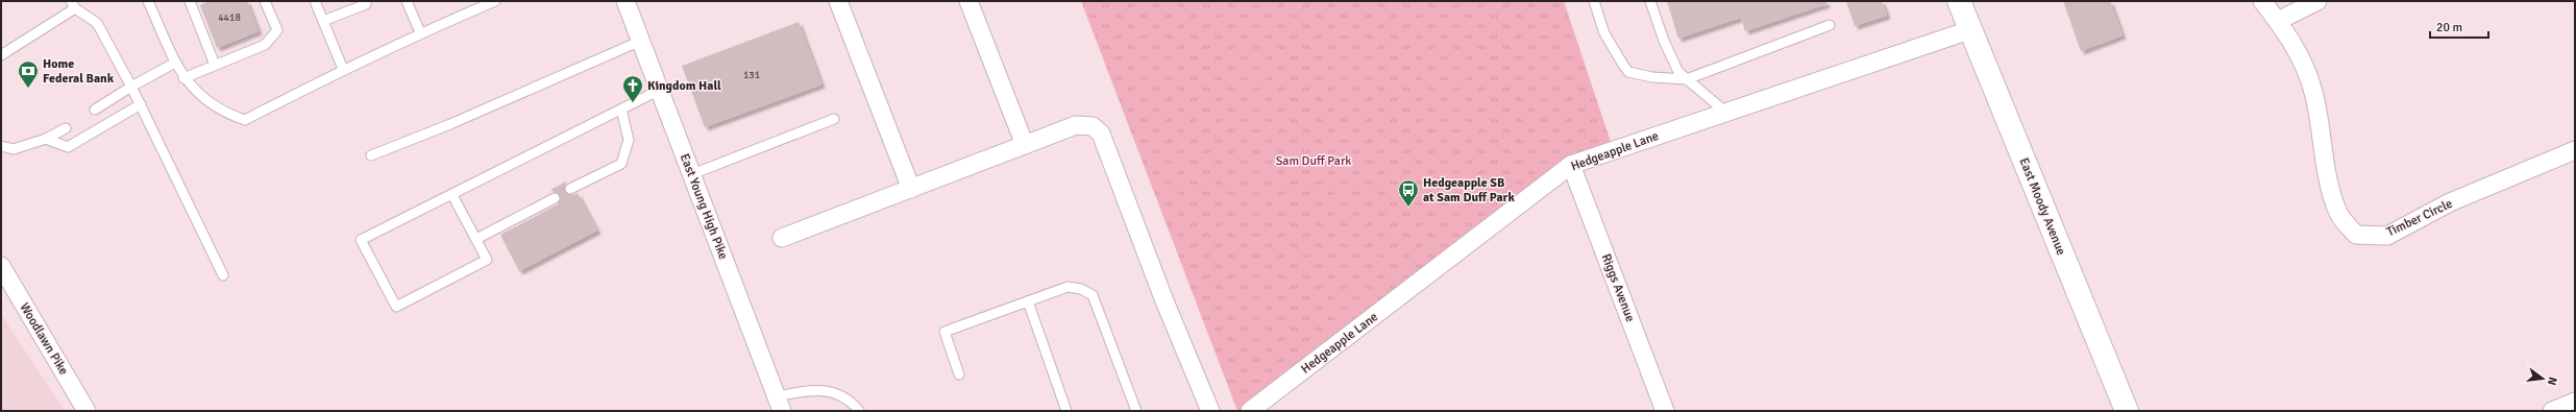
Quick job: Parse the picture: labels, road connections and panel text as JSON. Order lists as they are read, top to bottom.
{
  "streets": {
    "main road": ["East Moody Avenue"],
    "street": [
      "Hedgeapple Lane",
      "East Young High Pike",
      "Timber Circle",
      "Riggs Avenue",
      "Woodlawn Pike"
    ]
  },
  "crossings": [
    ["Hedgeapple Lane", "East Moody Avenue"],
    ["Hedgeapple Lane", "Riggs Avenue"]
  ],
  "parks": ["Sam Duff Park"],
  "places": {
    "bank": ["Home Federal Bank"],
    "church": ["Kingdom Hall"],
    "bus stop": ["Hedgeapple SB at Sam Duff Park"]
  },
  "house_numbers": ["4418", "131"],
  "scale_bar": "20 m",
  "north": "right"
}
